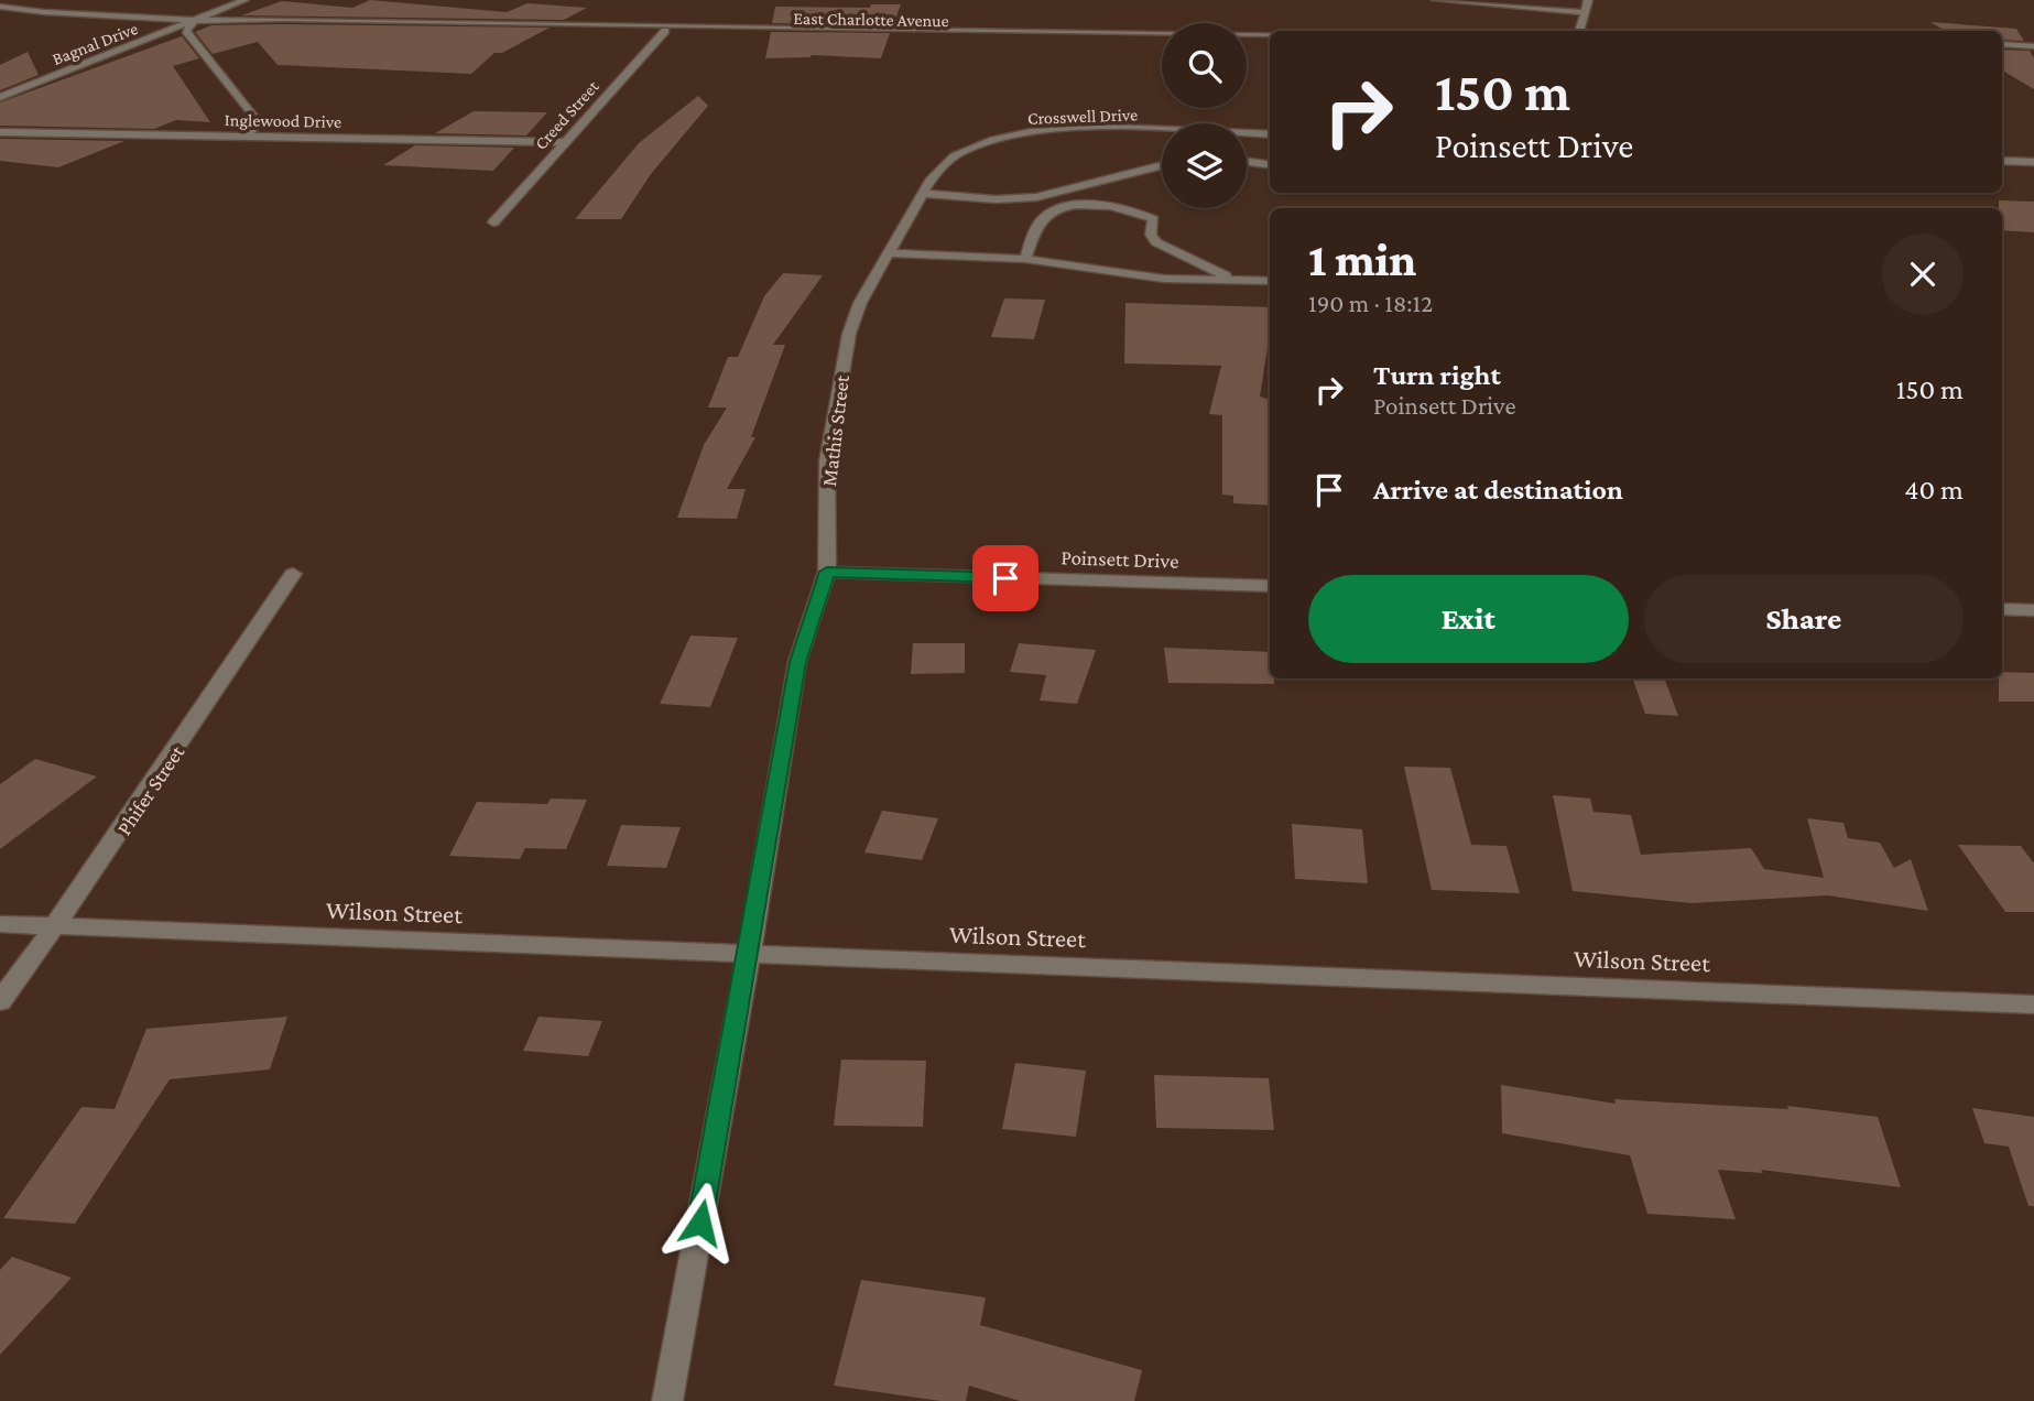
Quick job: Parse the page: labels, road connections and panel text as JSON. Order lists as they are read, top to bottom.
{
  "streets": {
    "street": [
      "East Charlotte Avenue",
      "Bagnal Drive",
      "Creed Street",
      "Crosswell Drive",
      "Inglewood Drive",
      "Mathis Street",
      "Poinsett Drive",
      "Phifer Street",
      "Wilson Street"
    ]
  },
  "crossings": [
    ["East Charlotte Avenue", "Bagnal Drive"],
    ["East Charlotte Avenue", "Creed Street"],
    ["Creed Street", "Inglewood Drive"],
    ["Crosswell Drive", "Mathis Street"],
    ["Mathis Street", "Poinsett Drive"],
    ["Mathis Street", "Wilson Street"],
    ["Phifer Street", "Wilson Street"]
  ],
  "page": {
    "turn": ["150 m", "Poinsett Drive"],
    "heading": ["1 min", "190 m · 18:12"],
    "list": [
      {
        "name": "Turn right",
        "note": "Poinsett Drive",
        "value": "150 m"
      },
      {
        "name": "Arrive at destination",
        "value": "40 m"
      }
    ],
    "buttons": ["Exit", "Share"]
  }
}
